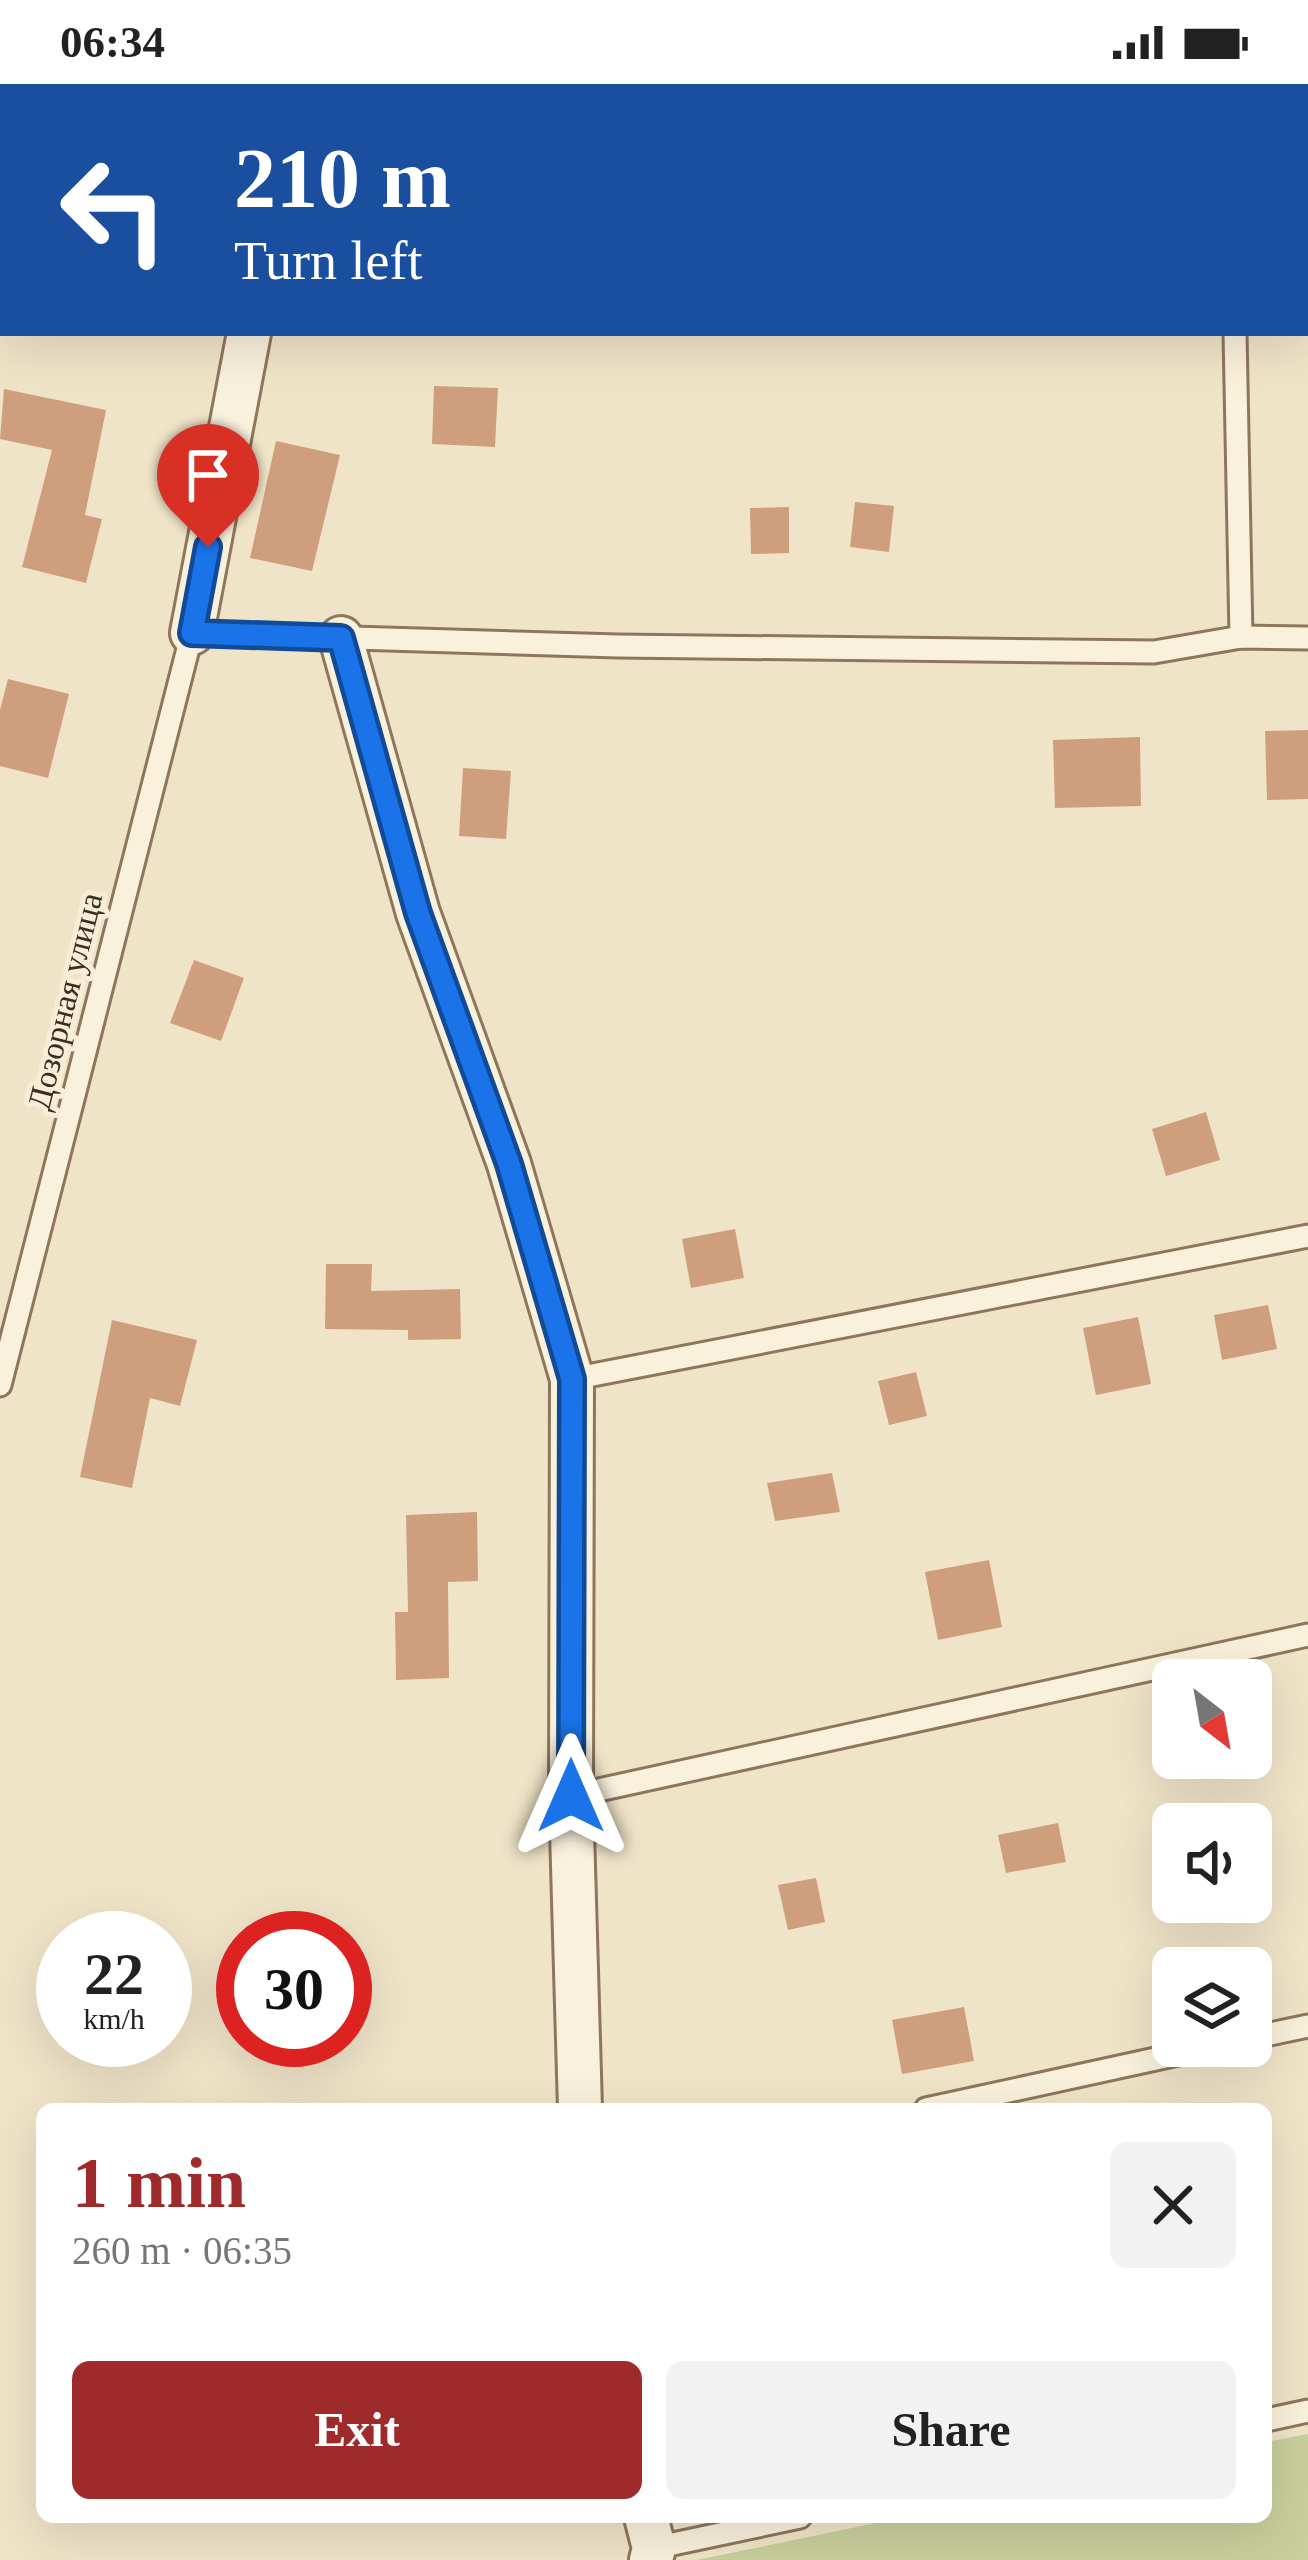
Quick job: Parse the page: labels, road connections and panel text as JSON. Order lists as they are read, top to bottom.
{
  "streets": {
    "lane": ["Дозорная улица"]
  },
  "north": "bottom right",
  "page": {
    "status": "06:34",
    "turn": ["210 m", "Turn left"],
    "speed": "22 km/h",
    "limit": "30",
    "heading": ["1 min", "260 m · 06:35"],
    "buttons": ["Exit", "Share"]
  }
}
